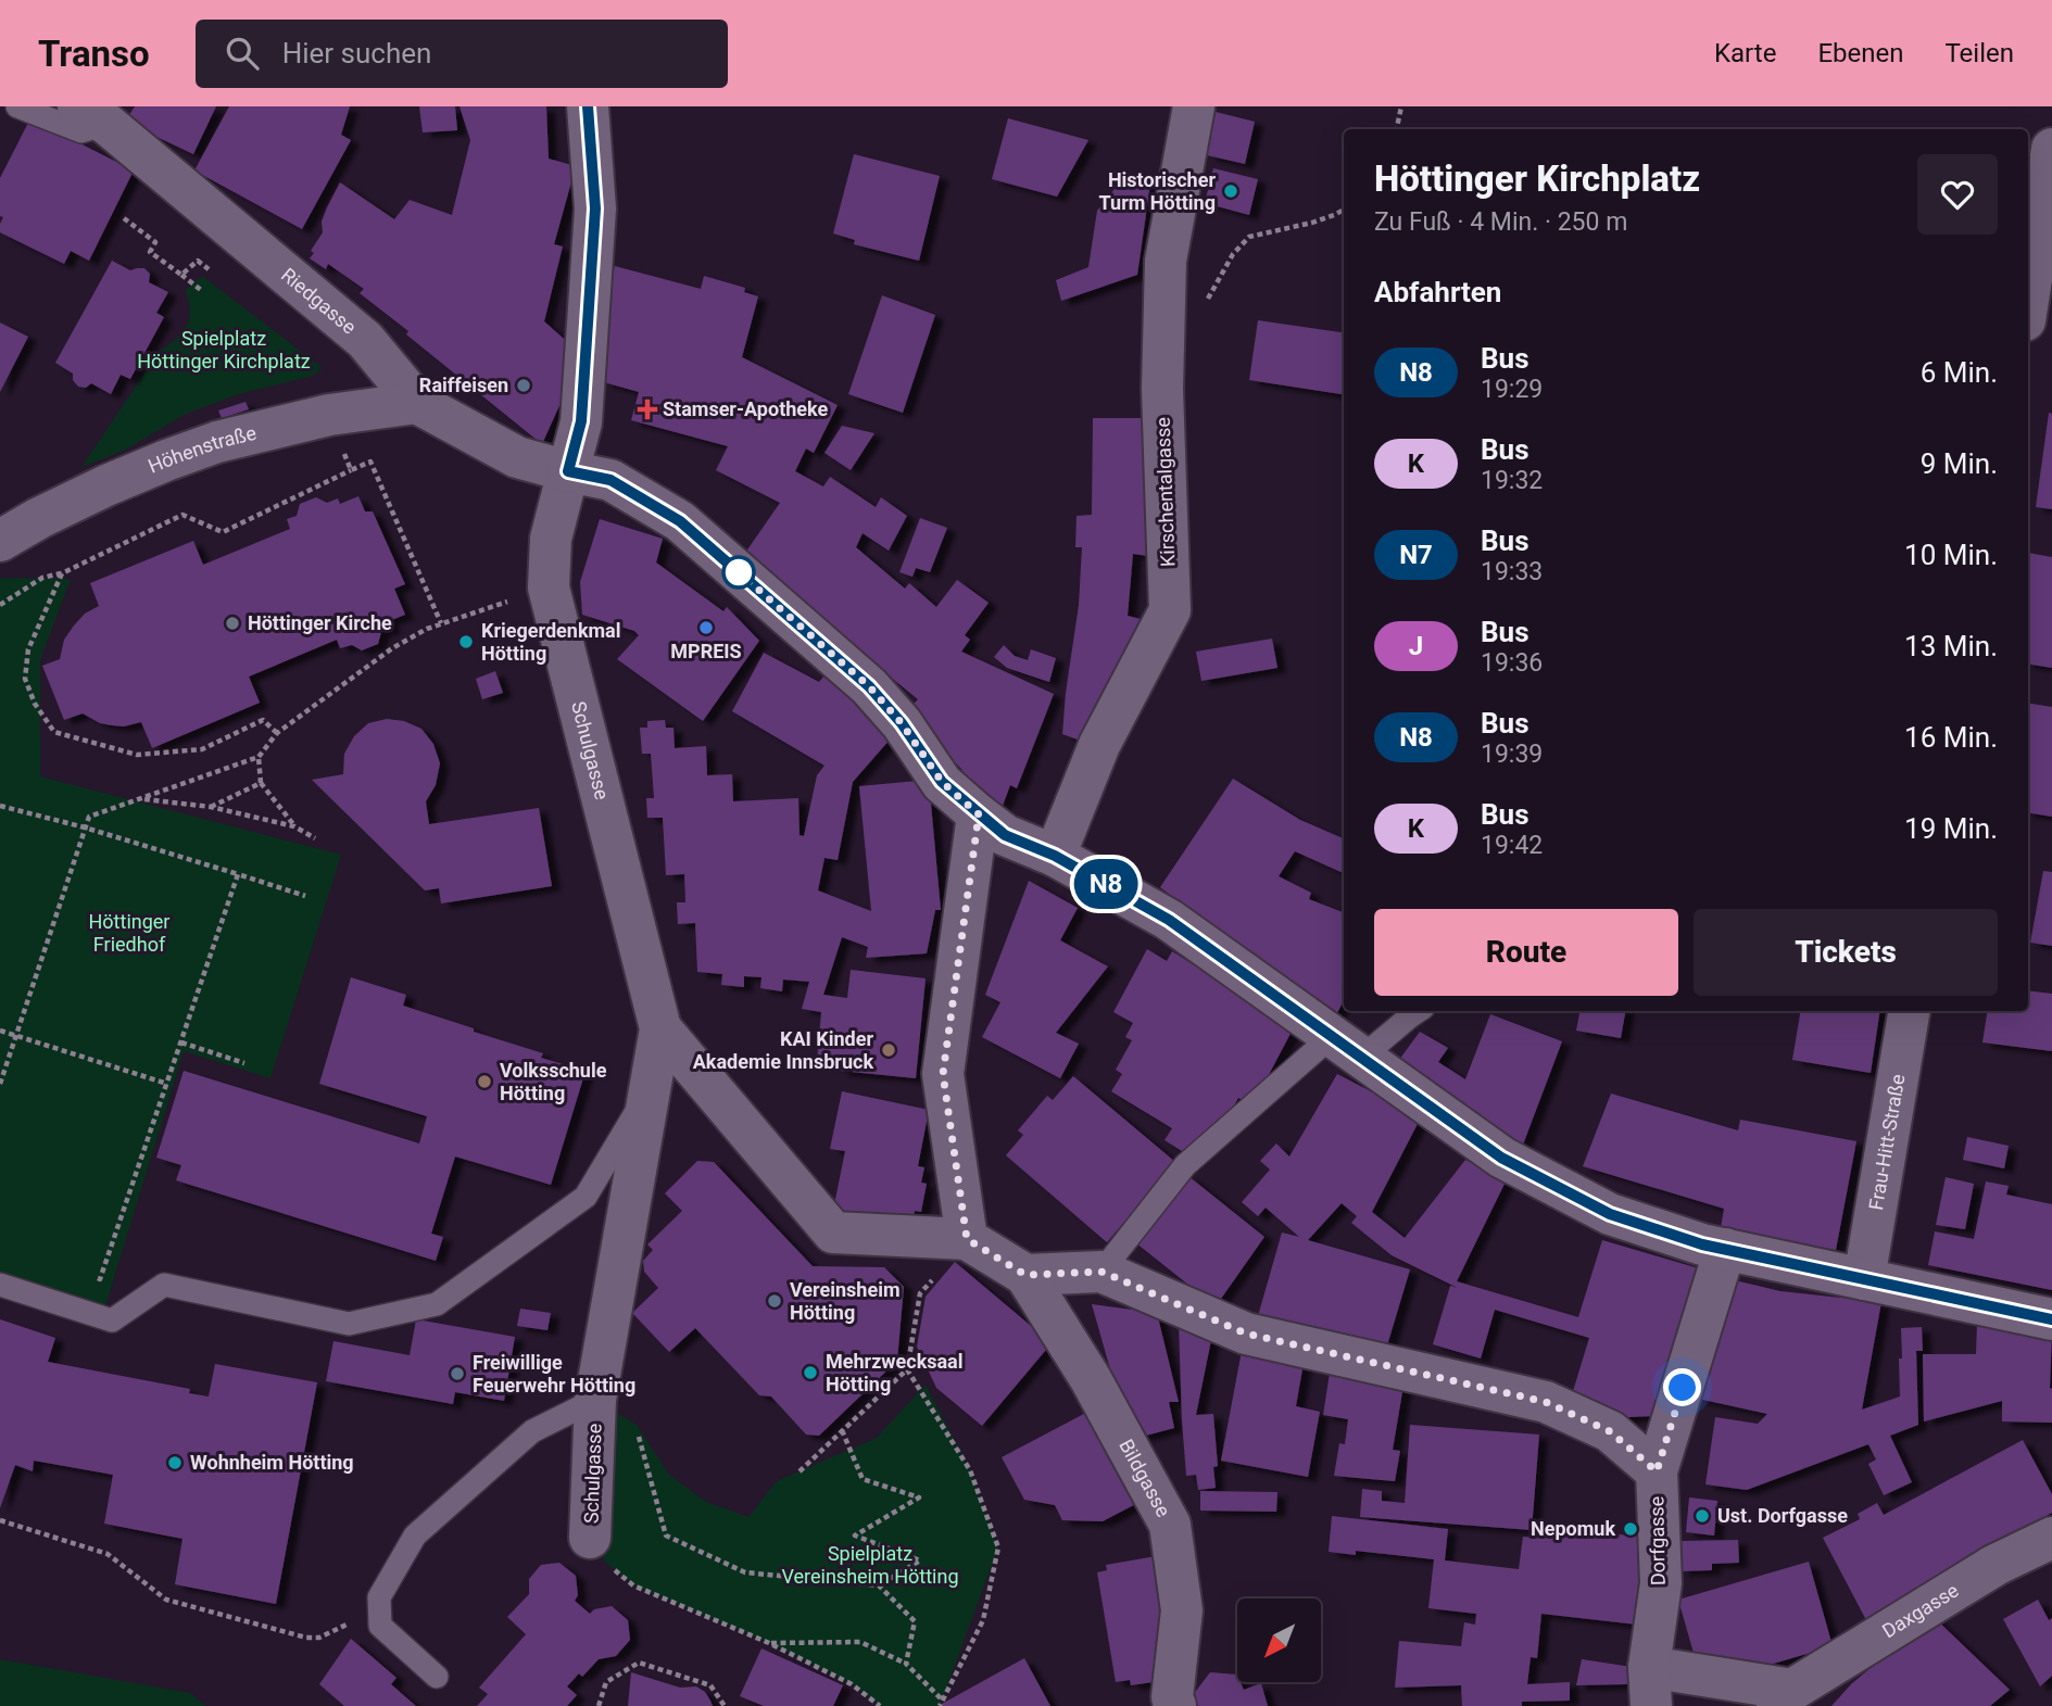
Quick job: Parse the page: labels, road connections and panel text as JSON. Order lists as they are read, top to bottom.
{
  "streets": {
    "street": [
      "Riedgasse",
      "Höhenstraße",
      "Kirschentalgasse",
      "Schulgasse",
      "Frau-Hitt-Straße",
      "Bildgasse",
      "Dorfgasse",
      "Daxgasse"
    ]
  },
  "crossings": [
    ["Riedgasse", "Höhenstraße"],
    ["Riedgasse", "Kirschentalgasse"],
    ["Riedgasse", "Schulgasse"],
    ["Riedgasse", "Frau-Hitt-Straße"],
    ["Riedgasse", "Dorfgasse"],
    ["Dorfgasse", "Daxgasse"]
  ],
  "parks": ["Spielplatz Höttinger Kirchplatz", "Höttinger Friedhof", "Spielplatz Vereinsheim Hötting"],
  "places": {
    "other": [
      "Historischer Turm Hötting",
      "Raiffeisen",
      "Höttinger Kirche",
      "MPREIS",
      "Kriegerdenkmal Hötting",
      "KAI Kinder Akademie Innsbruck",
      "Volksschule Hötting",
      "Vereinsheim Hötting",
      "Mehrzwecksaal Hötting",
      "Freiwillige Feuerwehr Hötting",
      "Wohnheim Hötting",
      "Ust. Dorfgasse",
      "Nepomuk"
    ],
    "health": ["Stamser-Apotheke"]
  },
  "lines": ["bus line N8"],
  "north": "bottom left",
  "page": {
    "header": "Transo",
    "search": "Hier suchen",
    "nav": ["Karte", "Ebenen", "Teilen"],
    "on_map": "N8",
    "heading": [
      ["Höttinger Kirchplatz", "Zu Fuß · 4 Min. · 250 m"],
      "Abfahrten"
    ],
    "list": [
      {
        "mark": "N8",
        "name": "Bus",
        "note": "19:29",
        "value": "6 Min."
      },
      {
        "mark": "K",
        "name": "Bus",
        "note": "19:32",
        "value": "9 Min."
      },
      {
        "mark": "N7",
        "name": "Bus",
        "note": "19:33",
        "value": "10 Min."
      },
      {
        "mark": "J",
        "name": "Bus",
        "note": "19:36",
        "value": "13 Min."
      },
      {
        "mark": "N8",
        "name": "Bus",
        "note": "19:39",
        "value": "16 Min."
      },
      {
        "mark": "K",
        "name": "Bus",
        "note": "19:42",
        "value": "19 Min."
      }
    ],
    "buttons": ["Route", "Tickets"]
  }
}
